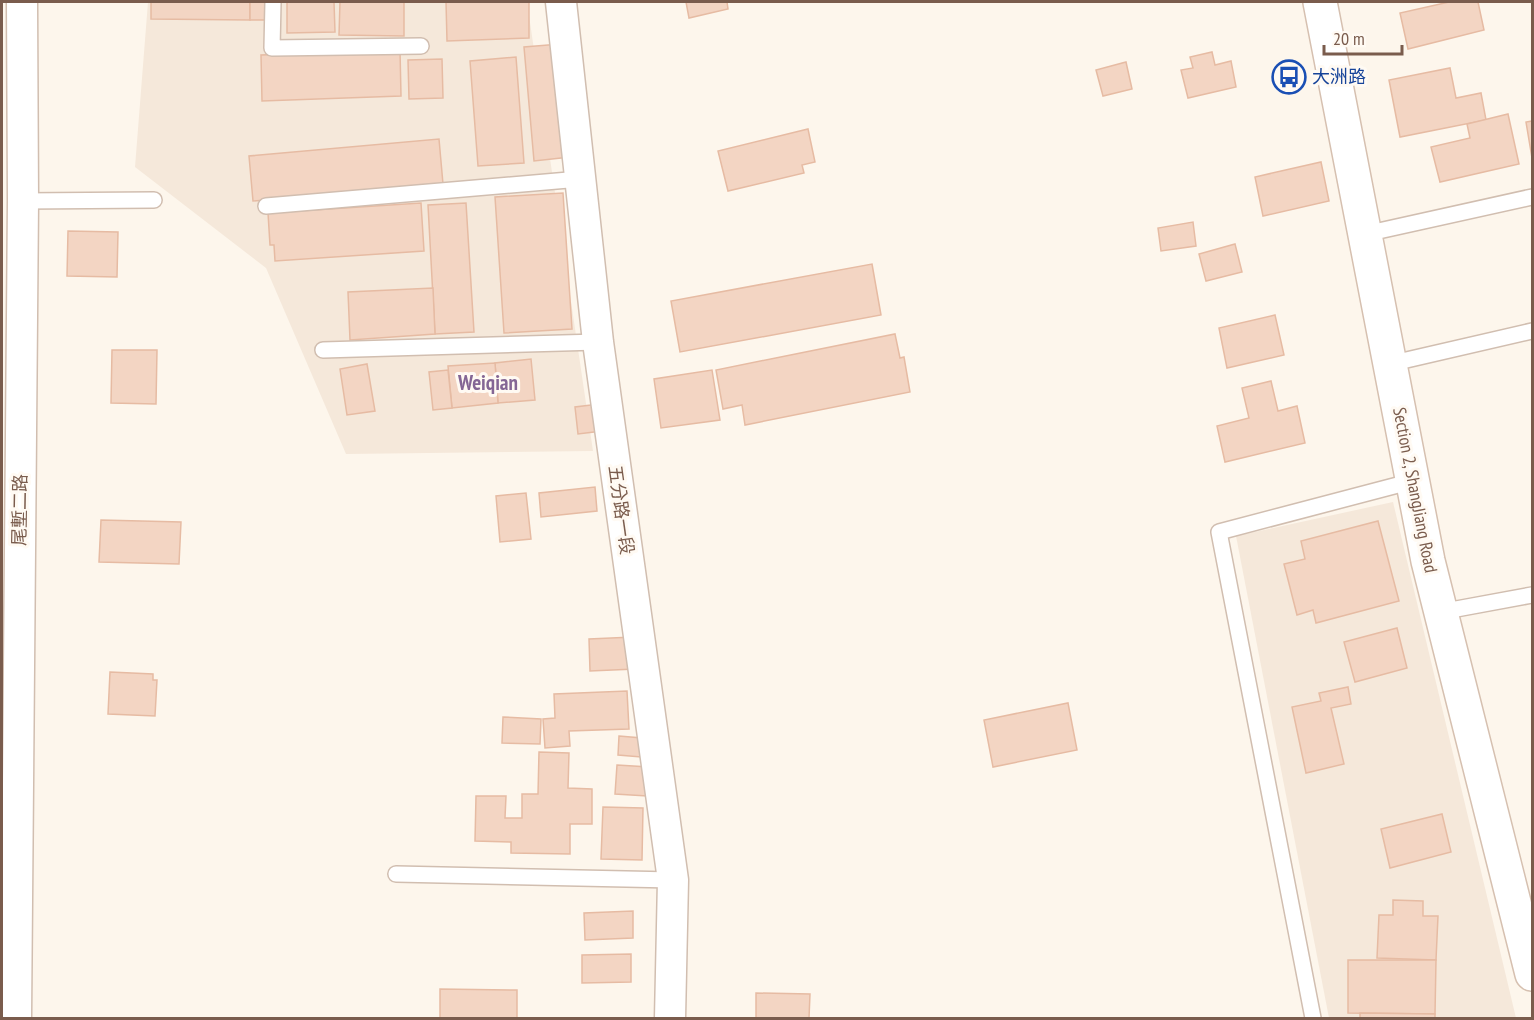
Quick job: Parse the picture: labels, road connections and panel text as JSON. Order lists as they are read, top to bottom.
{
  "streets": {
    "main road": ["Section 2, ShangJiang Road"],
    "street": ["尾塹二路", "五分路一段"]
  },
  "districts": ["Weiqian"],
  "places": {
    "bus stop": ["大洲路"]
  },
  "scale_bar": "20 m"
}
